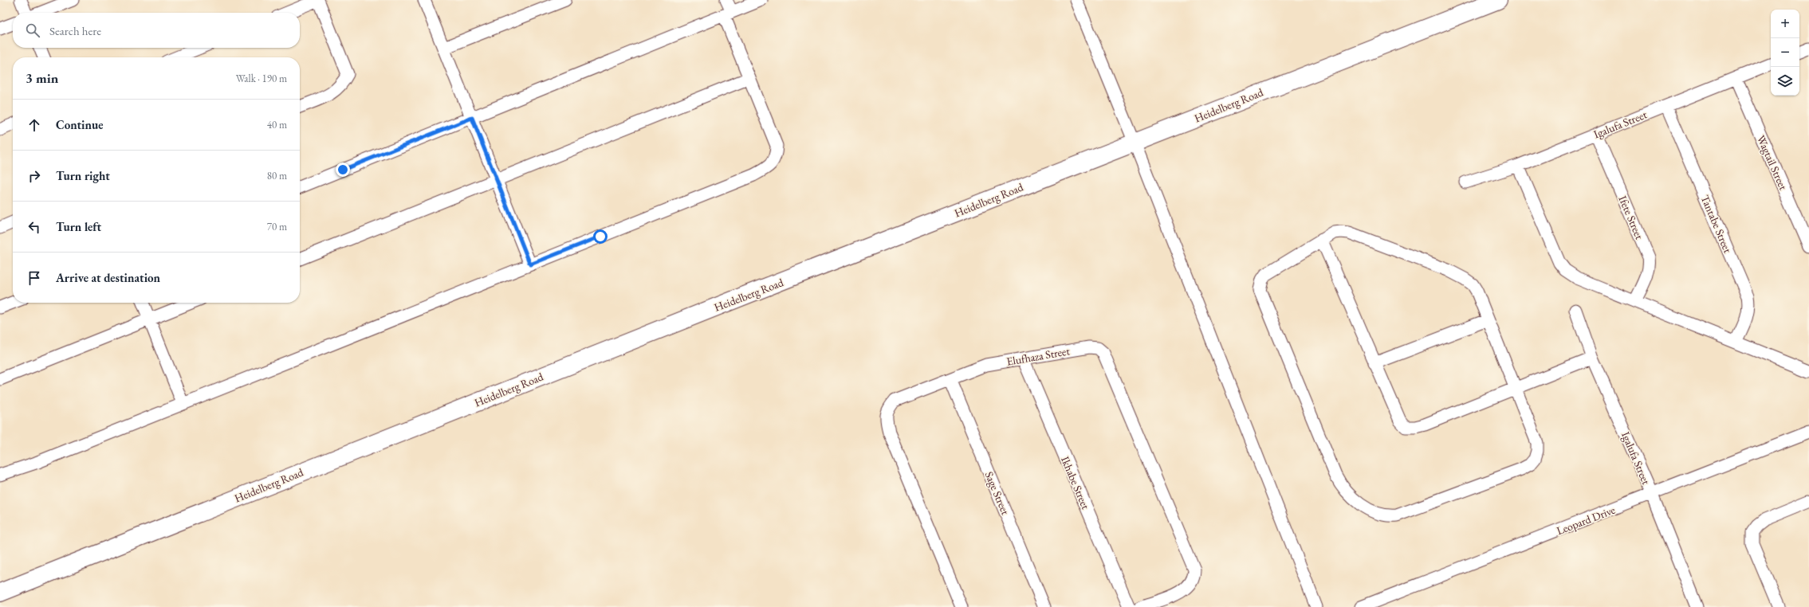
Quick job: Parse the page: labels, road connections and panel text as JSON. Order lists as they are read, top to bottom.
{
  "streets": {
    "main road": ["Heidelberg Road"],
    "street": [
      "Igalufa Street",
      "Wagtail Street",
      "Ifete Street",
      "Tantabe Street",
      "Elufhaza Street",
      "Ikhabe Street",
      "Sage Street",
      "Leopard Drive"
    ]
  },
  "crossings": [
    ["Igalufa Street", "Wagtail Street"],
    ["Igalufa Street", "Ifete Street"],
    ["Igalufa Street", "Tantabe Street"],
    ["Igalufa Street", "Leopard Drive"],
    ["Elufhaza Street", "Ikhabe Street"],
    ["Elufhaza Street", "Sage Street"]
  ],
  "page": {
    "map_buttons": ["+", "−"],
    "search": "Search here",
    "heading": ["3 min", "Walk · 190 m"],
    "list": [
      ["Continue", "40 m"],
      ["Turn right", "80 m"],
      ["Turn left", "70 m"],
      "Arrive at destination"
    ]
  }
}
